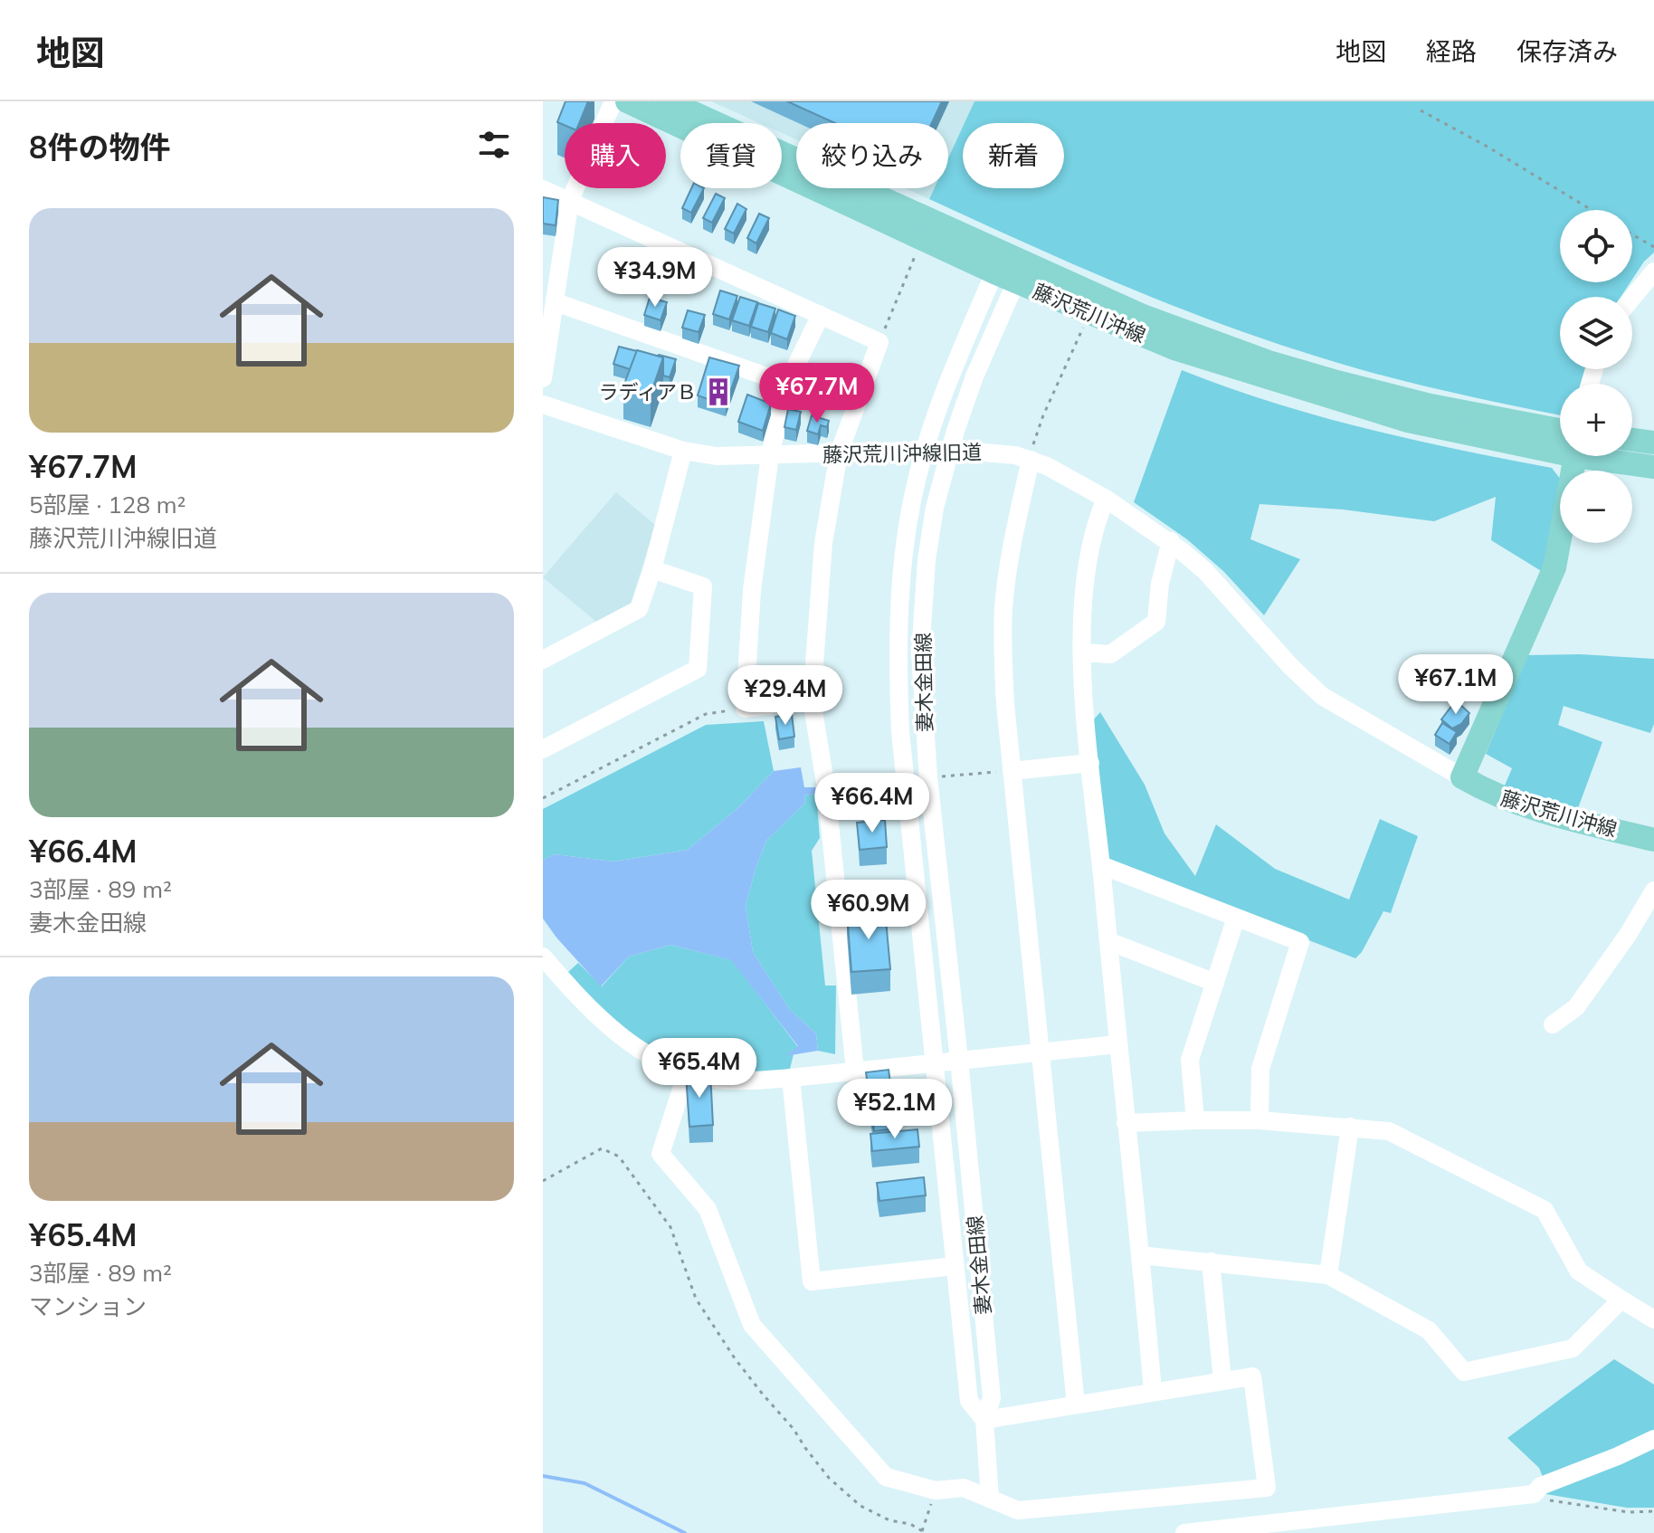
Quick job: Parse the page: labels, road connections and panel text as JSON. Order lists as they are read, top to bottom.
{
  "streets": {
    "main road": ["藤沢荒川沖線"],
    "street": ["藤沢荒川沖線旧道", "妻木金田線"]
  },
  "crossings": [
    ["藤沢荒川沖線", "藤沢荒川沖線旧道"],
    ["藤沢荒川沖線", "妻木金田線"],
    ["藤沢荒川沖線旧道", "妻木金田線"]
  ],
  "places": {
    "building": ["ラディアＢ"]
  },
  "page": {
    "header": "地図",
    "nav": ["地図", "経路", "保存済み"],
    "heading": "8件の物件",
    "chip": [
      "購入",
      "賃貸",
      "絞り込み",
      "新着"
    ],
    "list": [
      {
        "name": "¥67.7M",
        "note": "5部屋 · 128 m² · 藤沢荒川沖線旧道"
      },
      {
        "name": "¥66.4M",
        "note": "3部屋 · 89 m² · 妻木金田線"
      },
      {
        "name": "¥65.4M",
        "note": "3部屋 · 89 m² · マンション"
      }
    ],
    "map_buttons": ["+", "−"],
    "price": [
      "¥34.9M",
      "¥67.7M",
      "¥67.1M",
      "¥29.4M",
      "¥66.4M",
      "¥60.9M",
      "¥65.4M",
      "¥52.1M"
    ]
  }
}
